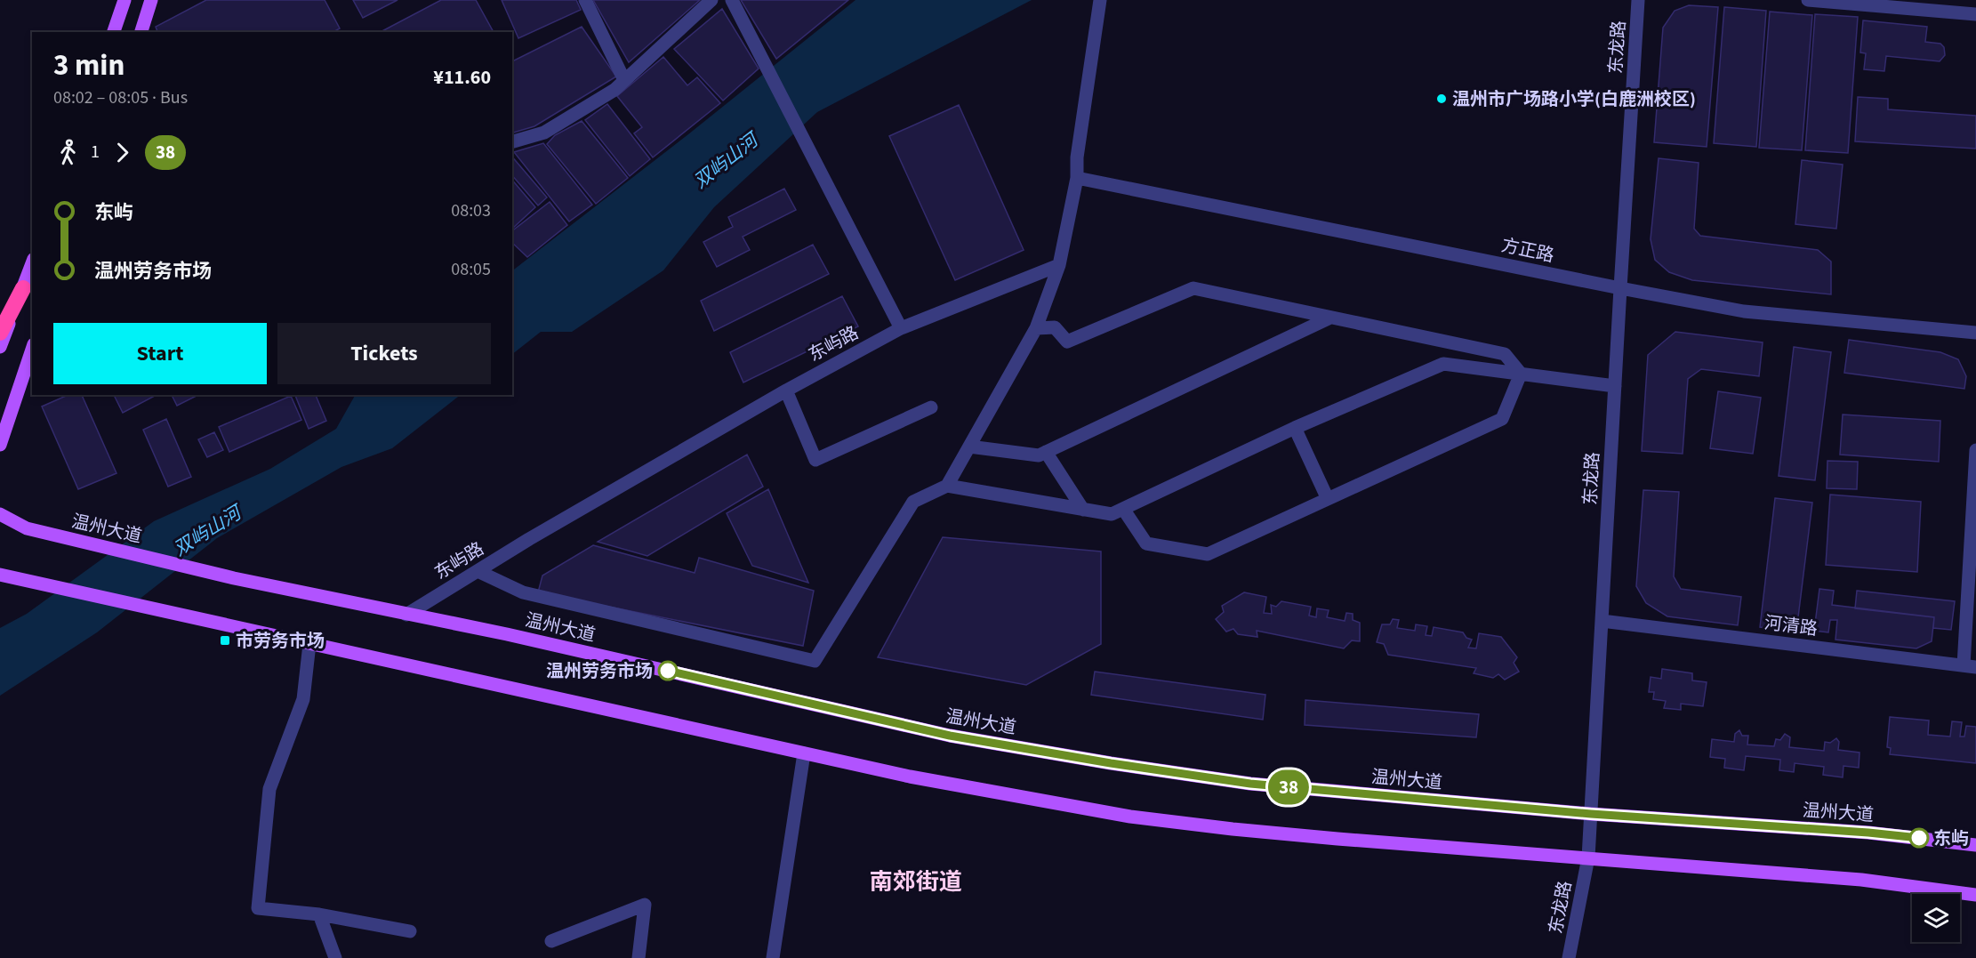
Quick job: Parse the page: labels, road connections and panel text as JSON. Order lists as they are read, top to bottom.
{
  "streets": {
    "main road": ["温州大道"],
    "street": [
      "东龙路",
      "方正路",
      "东屿路",
      "河清路"
    ]
  },
  "crossings": [
    ["东龙路", "方正路"],
    ["东龙路", "温州大道"],
    ["东龙路", "河清路"],
    ["东屿路", "温州大道"]
  ],
  "districts": ["南郊街道"],
  "water": ["双屿山河"],
  "places": {
    "other": ["温州市广场路小学(白鹿洲校区)", "温州劳务市场", "东屿"],
    "transit": ["市劳务市场"]
  },
  "lines": ["bus line 38"],
  "page": {
    "on_map": "38",
    "heading": ["3 min", "08:02 – 08:05 · Bus", "¥11.60"],
    "legs": ["1", "38"],
    "list": [
      {
        "name": "东屿",
        "value": "08:03"
      },
      {
        "name": "温州劳务市场",
        "value": "08:05"
      }
    ],
    "buttons": ["Start", "Tickets"]
  }
}
